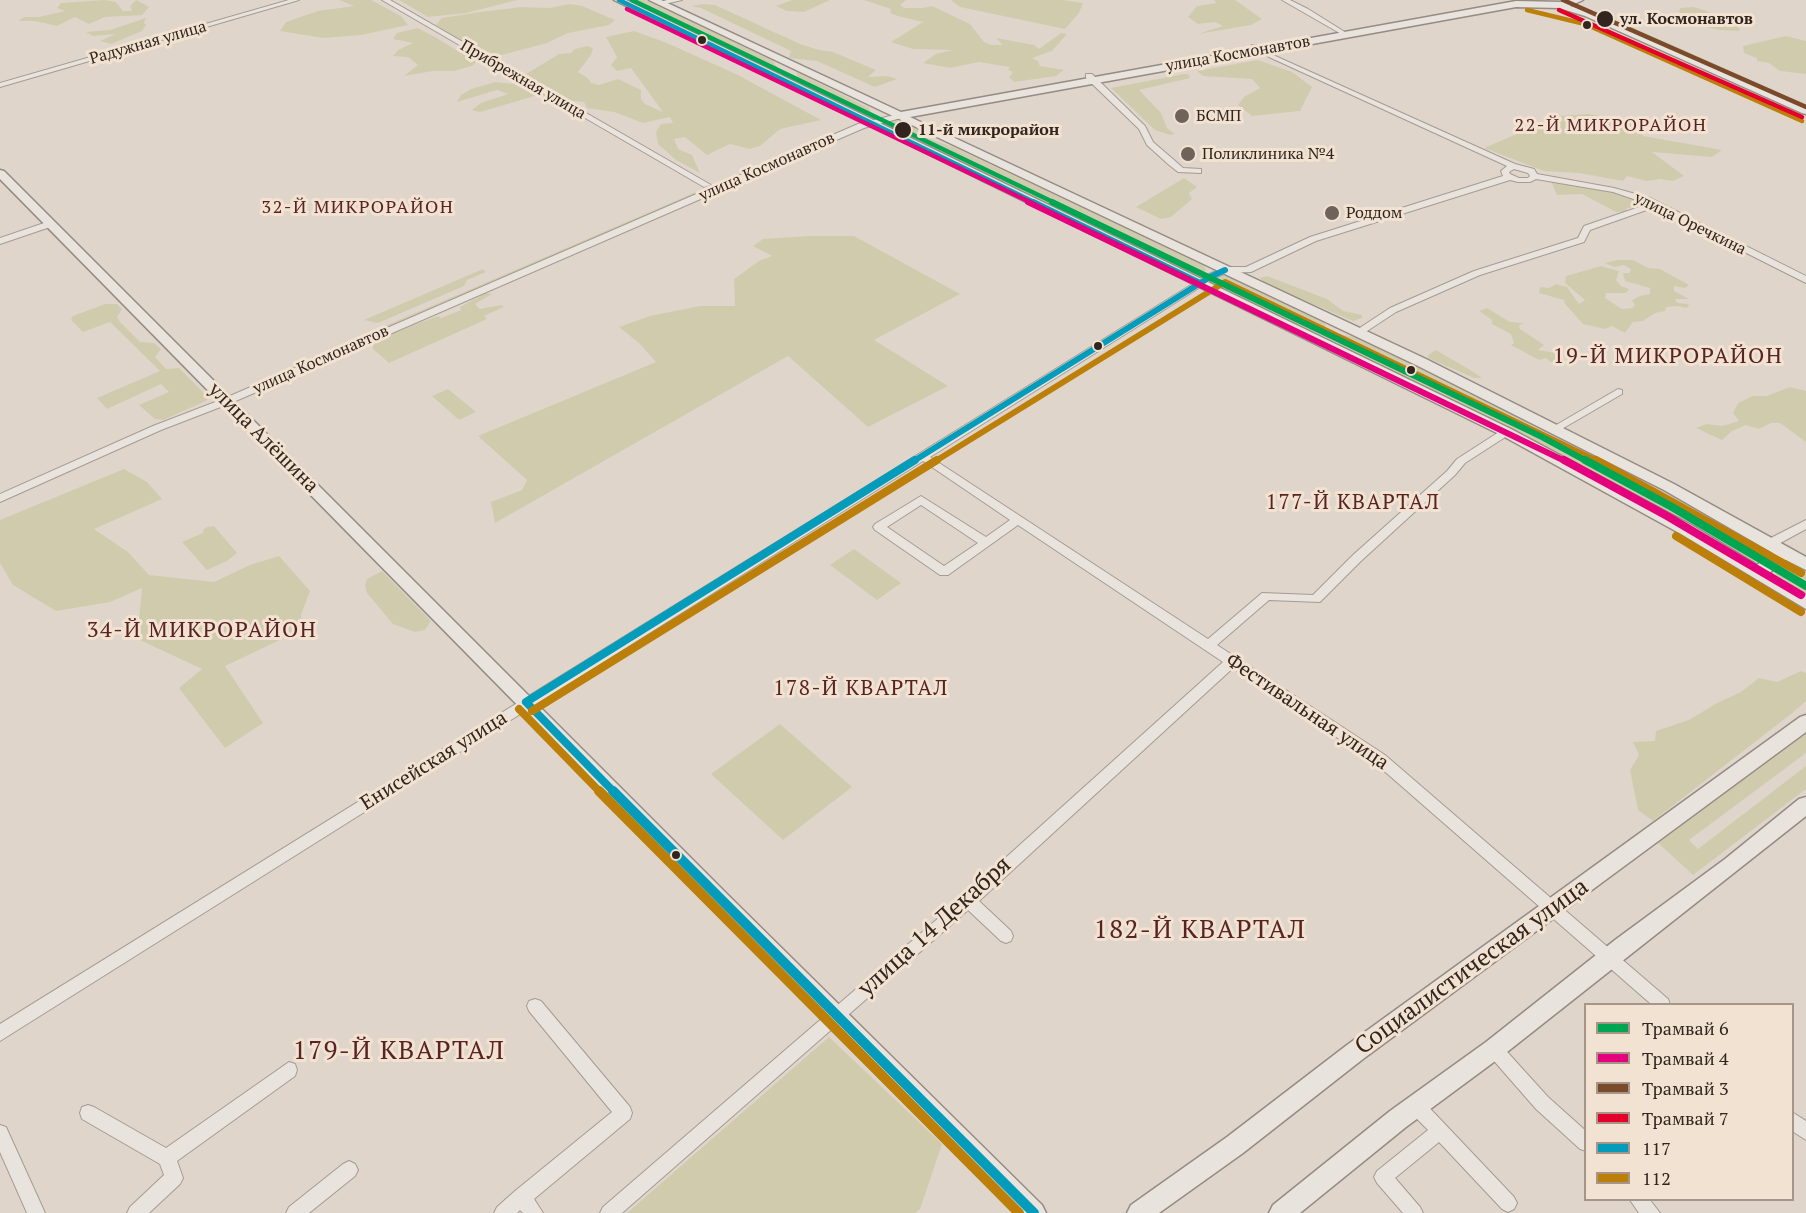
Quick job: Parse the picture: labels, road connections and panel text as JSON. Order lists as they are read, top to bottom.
{
  "streets": {
    "street": [
      "Радужная улица",
      "улица Космонавтов",
      "Прибрежная улица",
      "улица Оречкина",
      "улица Алёшина",
      "Фестивальная улица",
      "Енисейская улица",
      "улица 14 Декабря",
      "Социалистическая улица"
    ]
  },
  "crossings": [
    ["улица Космонавтов", "Прибрежная улица"],
    ["улица Космонавтов", "улица Оречкина"],
    ["улица Космонавтов", "улица Алёшина"],
    ["улица Оречкина", "Енисейская улица"],
    ["улица Алёшина", "Енисейская улица"],
    ["улица Алёшина", "улица 14 Декабря"],
    ["Фестивальная улица", "Енисейская улица"],
    ["Фестивальная улица", "улица 14 Декабря"],
    ["Фестивальная улица", "Социалистическая улица"]
  ],
  "districts": [
    "22-Й МИКРОРАЙОН",
    "32-Й МИКРОРАЙОН",
    "19-Й МИКРОРАЙОН",
    "177-Й КВАРТАЛ",
    "34-Й МИКРОРАЙОН",
    "178-Й КВАРТАЛ",
    "182-Й КВАРТАЛ",
    "179-Й КВАРТАЛ"
  ],
  "places": [
    "ул. Космонавтов",
    "БСМП",
    "11-й микрорайон",
    "Поликлиника №4",
    "Роддом"
  ],
  "lines": [
    "tram line 6",
    "tram line 3",
    "transit line 117",
    "tram line 4",
    "tram line 7",
    "transit line 112"
  ],
  "legend": [
    "Трамвай 6",
    "Трамвай 4",
    "Трамвай 3",
    "Трамвай 7",
    "117",
    "112"
  ]
}
